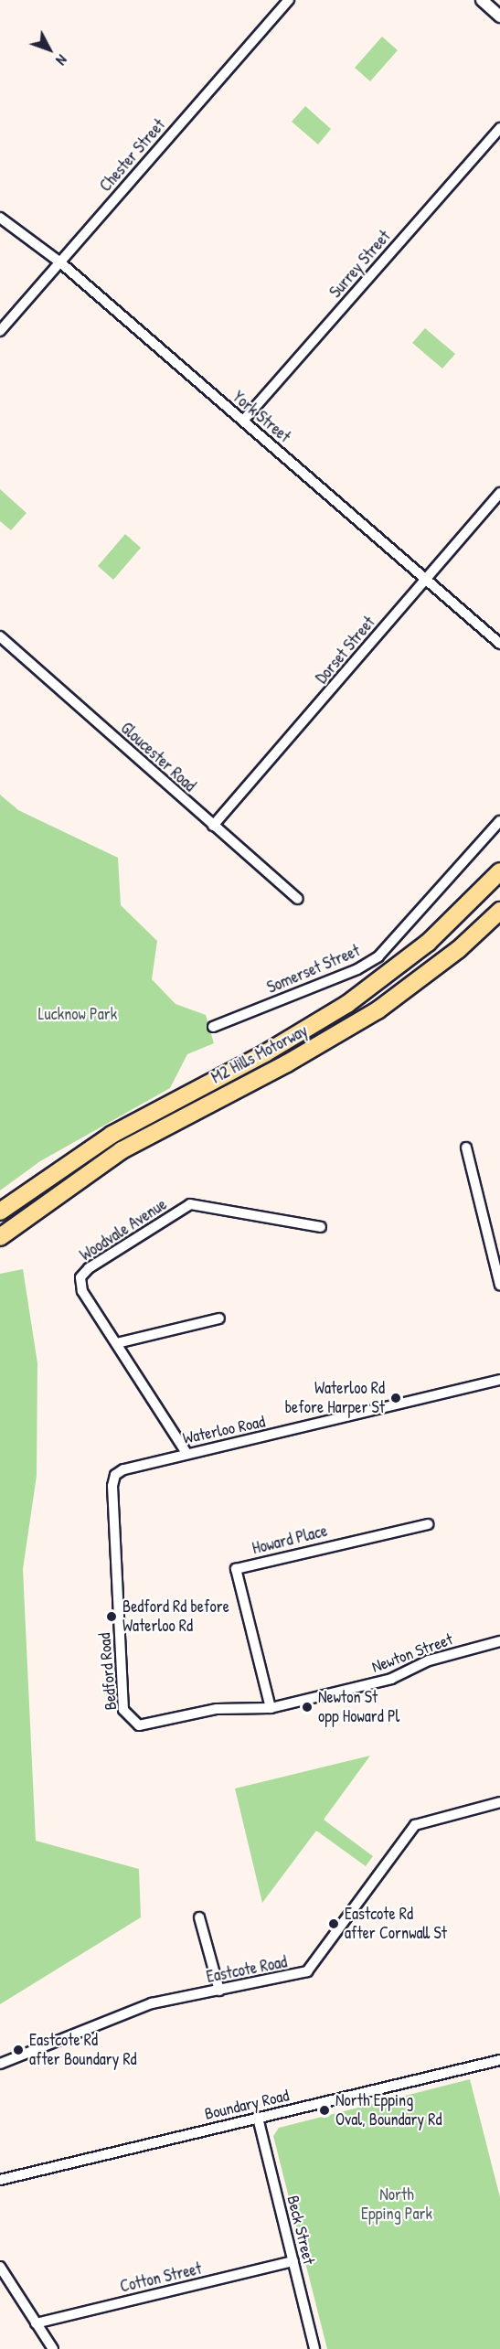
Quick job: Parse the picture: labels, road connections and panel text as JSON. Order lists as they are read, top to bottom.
{
  "streets": {
    "highway": ["M2 Hills Motorway"],
    "street": [
      "Chester Street",
      "Surrey Street",
      "York Street",
      "Dorset Street",
      "Gloucester Road",
      "Somerset Street",
      "Woodvale Avenue",
      "Waterloo Road",
      "Howard Place",
      "Newton Street",
      "Bedford Road",
      "Eastcote Road",
      "Boundary Road",
      "Beck Street",
      "Cotton Street"
    ]
  },
  "crossings": [
    ["Chester Street", "York Street"],
    ["Surrey Street", "York Street"],
    ["York Street", "Dorset Street"],
    ["Dorset Street", "Gloucester Road"],
    ["Woodvale Avenue", "Waterloo Road"],
    ["Waterloo Road", "Bedford Road"],
    ["Howard Place", "Newton Street"],
    ["Howard Place", "Bedford Road"],
    ["Newton Street", "Bedford Road"],
    ["Boundary Road", "Beck Street"],
    ["Beck Street", "Cotton Street"]
  ],
  "parks": ["Lucknow Park", "North Epping Park"],
  "places": [
    "Waterloo Rd before Harper St",
    "Bedford Rd before Waterloo Rd",
    "Newton St opp Howard Pl",
    "Eastcote Rd after Cornwall St",
    "Eastcote Rd after Boundary Rd",
    "North Epping Oval, Boundary Rd"
  ],
  "north": "bottom right"
}
